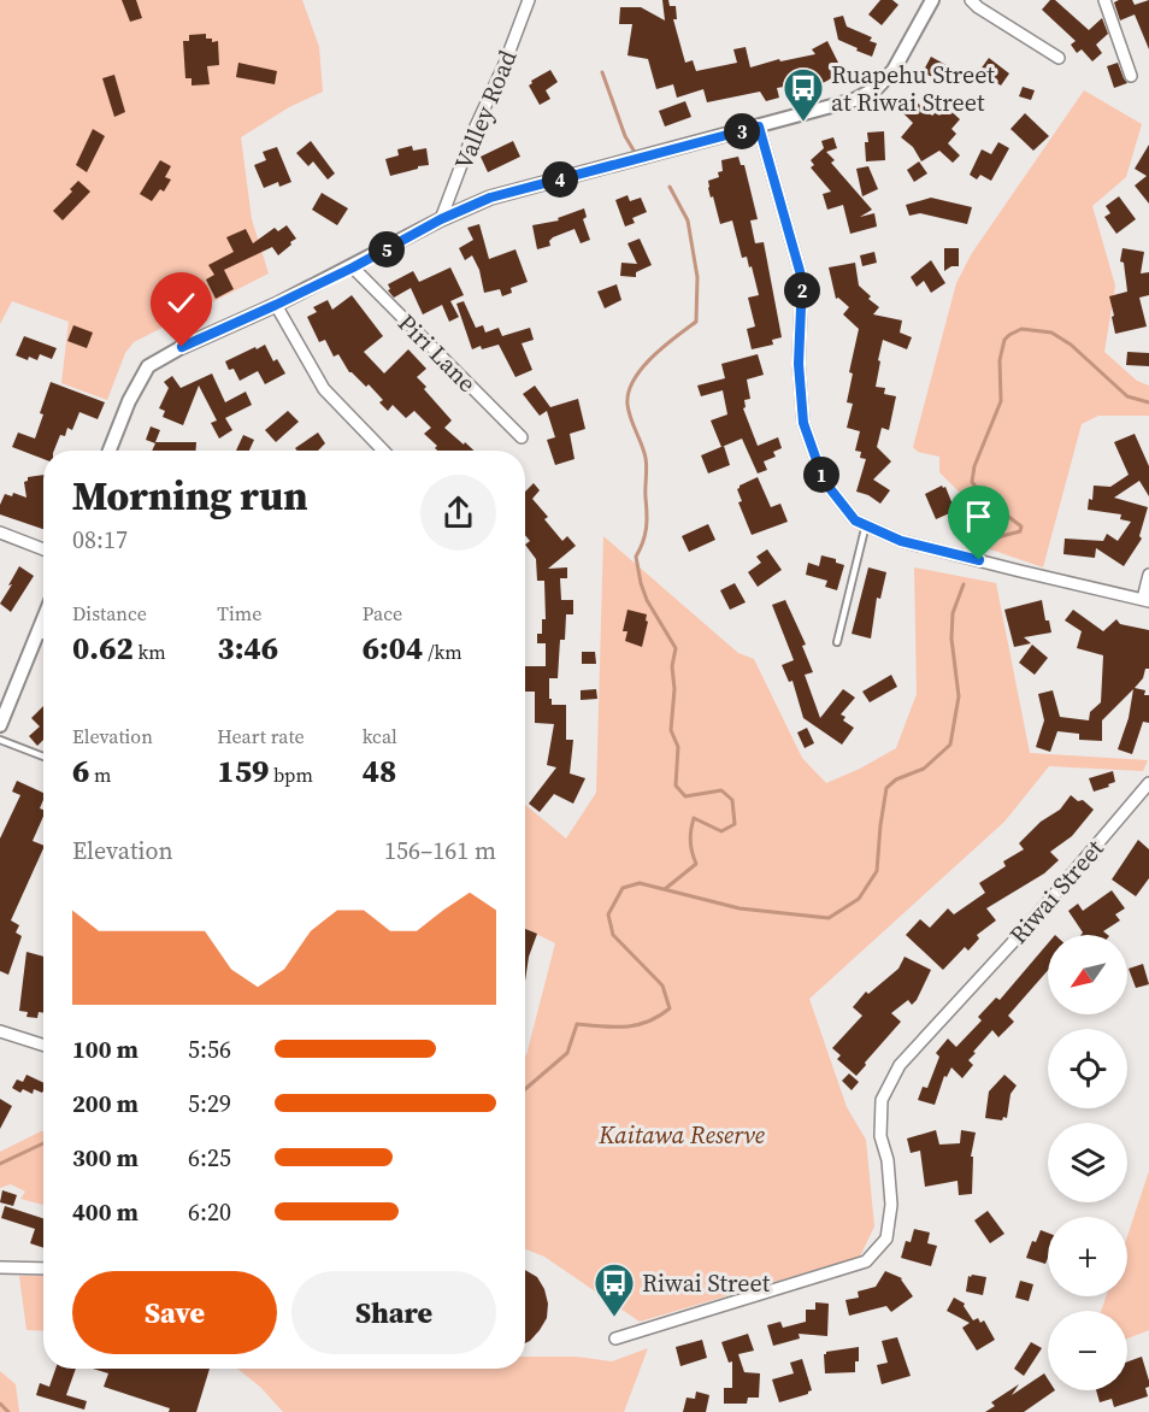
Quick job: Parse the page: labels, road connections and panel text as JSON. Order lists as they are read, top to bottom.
{
  "streets": {
    "street": ["Valley Road", "Piri Lane", "Riwai Street"]
  },
  "parks": ["Kaitawa Reserve"],
  "places": {
    "bus stop": ["Ruapehu Street at Riwai Street", "Riwai Street"]
  },
  "north": "bottom left",
  "page": {
    "pins": [
      "3",
      "4",
      "5",
      "2",
      "1"
    ],
    "heading": ["Morning run", "08:17"],
    "stats": [
      ["Distance", "0.62 km"],
      ["Time", "3:46"],
      ["Pace", "6:04 /km"],
      ["Elevation", "6 m"],
      ["Heart rate", "159 bpm"],
      ["kcal", "48"]
    ],
    "chart": ["Elevation", "156–161 m"],
    "map_buttons": ["+", "−"],
    "list": [
      {
        "name": "100 m",
        "note": "5:56"
      },
      {
        "name": "200 m",
        "note": "5:29"
      },
      {
        "name": "300 m",
        "note": "6:25"
      },
      {
        "name": "400 m",
        "note": "6:20"
      }
    ],
    "buttons": ["Save", "Share"]
  }
}
